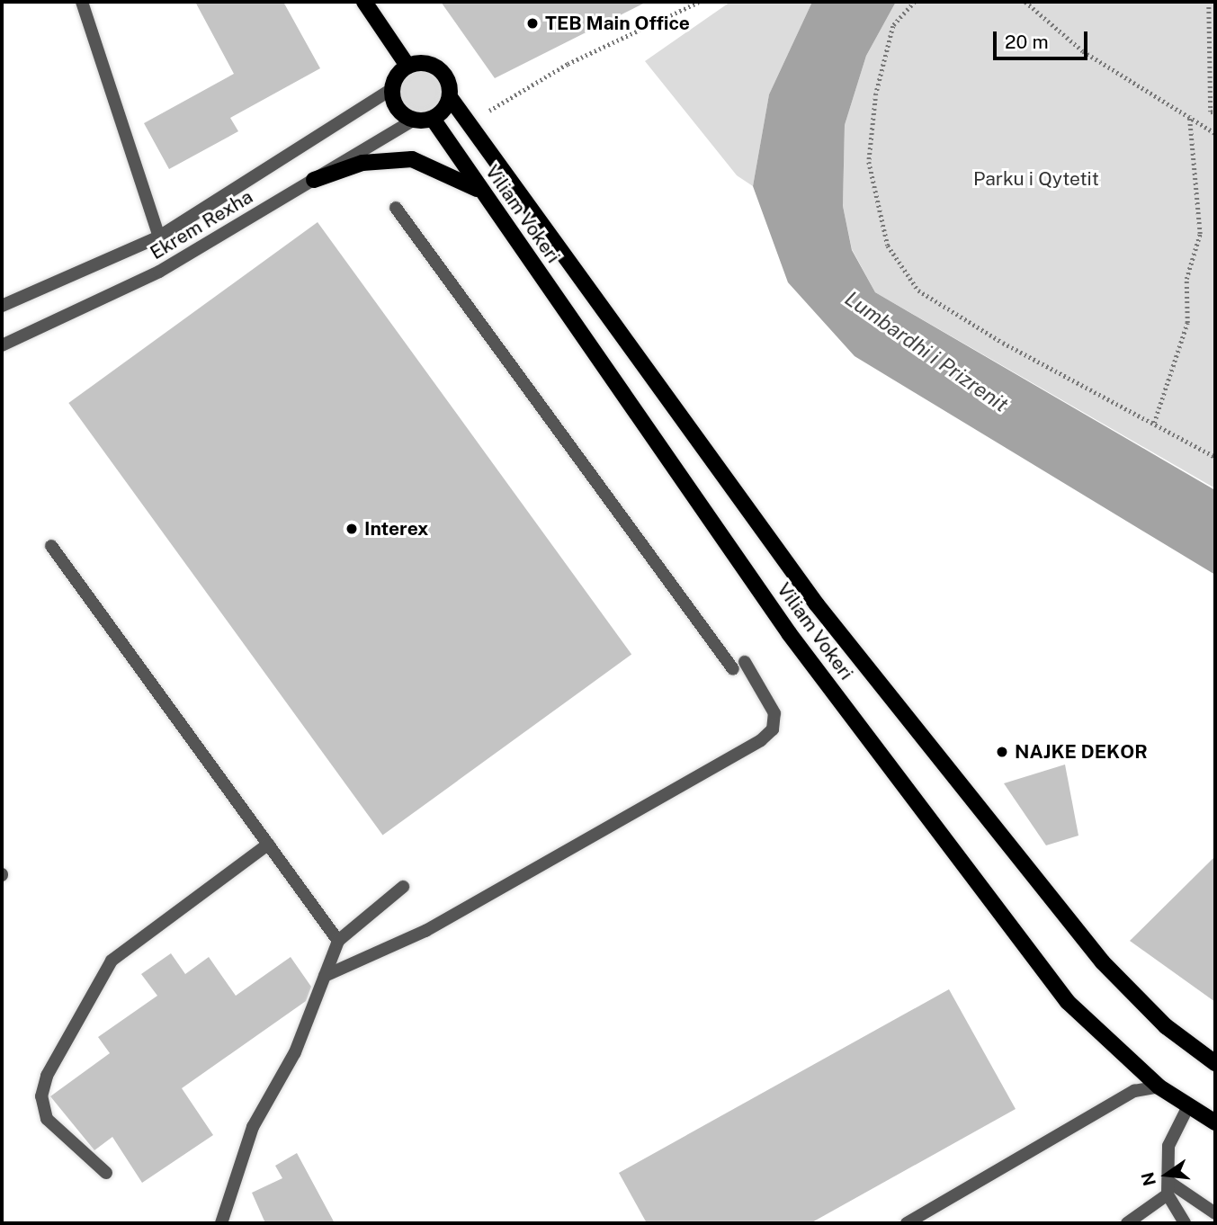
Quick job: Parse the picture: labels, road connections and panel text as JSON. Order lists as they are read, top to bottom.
{
  "streets": {
    "main road": ["Viliam Vokeri"],
    "street": ["Ekrem Rexha"]
  },
  "crossings": [
    ["Viliam Vokeri", "Ekrem Rexha"]
  ],
  "water": ["Lumbardhi i Prizrenit"],
  "parks": ["Parku i Qytetit"],
  "places": ["TEB Main Office", "Interex", "NAJKE DEKOR"],
  "scale_bar": "20 m",
  "north": "left"
}
